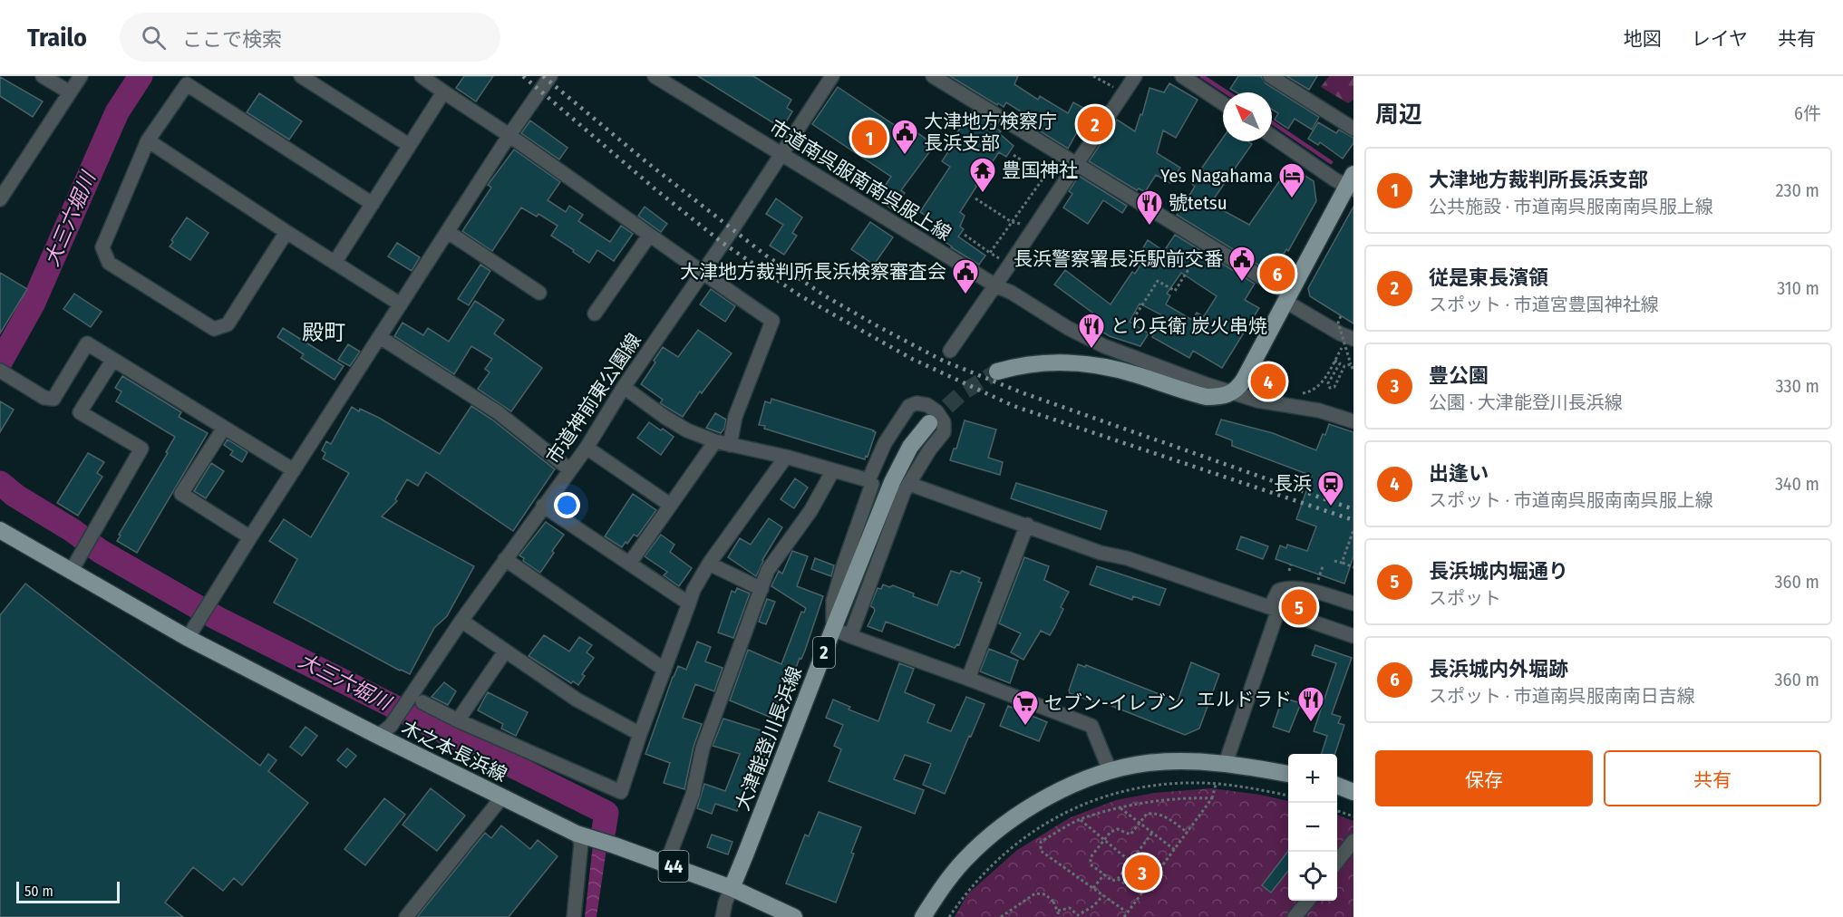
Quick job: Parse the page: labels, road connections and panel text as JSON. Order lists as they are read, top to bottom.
{
  "streets": {
    "main road": [
      "2",
      "大津能登川長浜線",
      "木之本長浜線",
      "44"
    ],
    "street": ["市道南呉服南南呉服上線", "市道神前東公園線"]
  },
  "crossings": [
    ["市道南呉服南南呉服上線", "市道神前東公園線"],
    ["市道神前東公園線", "木之本長浜線"],
    ["大津能登川長浜線", "木之本長浜線"]
  ],
  "districts": ["殿町"],
  "water": ["大三六堀川"],
  "places": {
    "public building": ["大津地方検察庁 長浜支部", "長浜警察署長浜駅前交番", "大津地方裁判所長浜検察審査会"],
    "temple": ["豊国神社"],
    "hotel": ["Yes Nagahama"],
    "restaurant": ["號tetsu", "とり兵衛 炭火串焼", "エルドラド"],
    "station": ["長浜"],
    "supermarket": ["セブン-イレブン"]
  },
  "scale_bar": "50 m",
  "north": "top left",
  "page": {
    "header": "Trailo",
    "search": "ここで検索",
    "nav": ["地図", "レイヤ", "共有"],
    "heading": ["周辺", "6件"],
    "pins": [
      "2",
      "1",
      "6",
      "4",
      "5",
      "3"
    ],
    "list": [
      {
        "mark": "1",
        "name": "大津地方裁判所長浜支部",
        "note": "公共施設 · 市道南呉服南南呉服上線",
        "value": "230 m"
      },
      {
        "mark": "2",
        "name": "従是東長濱領",
        "note": "スポット · 市道宮豊国神社線",
        "value": "310 m"
      },
      {
        "mark": "3",
        "name": "豊公園",
        "note": "公園 · 大津能登川長浜線",
        "value": "330 m"
      },
      {
        "mark": "4",
        "name": "出逢い",
        "note": "スポット · 市道南呉服南南呉服上線",
        "value": "340 m"
      },
      {
        "mark": "5",
        "name": "長浜城内堀通り",
        "note": "スポット",
        "value": "360 m"
      },
      {
        "mark": "6",
        "name": "長浜城内外堀跡",
        "note": "スポット · 市道南呉服南南日吉線",
        "value": "360 m"
      }
    ],
    "buttons": ["保存", "共有"],
    "map_buttons": ["+", "−"],
    "scale": "50 m"
  }
}
